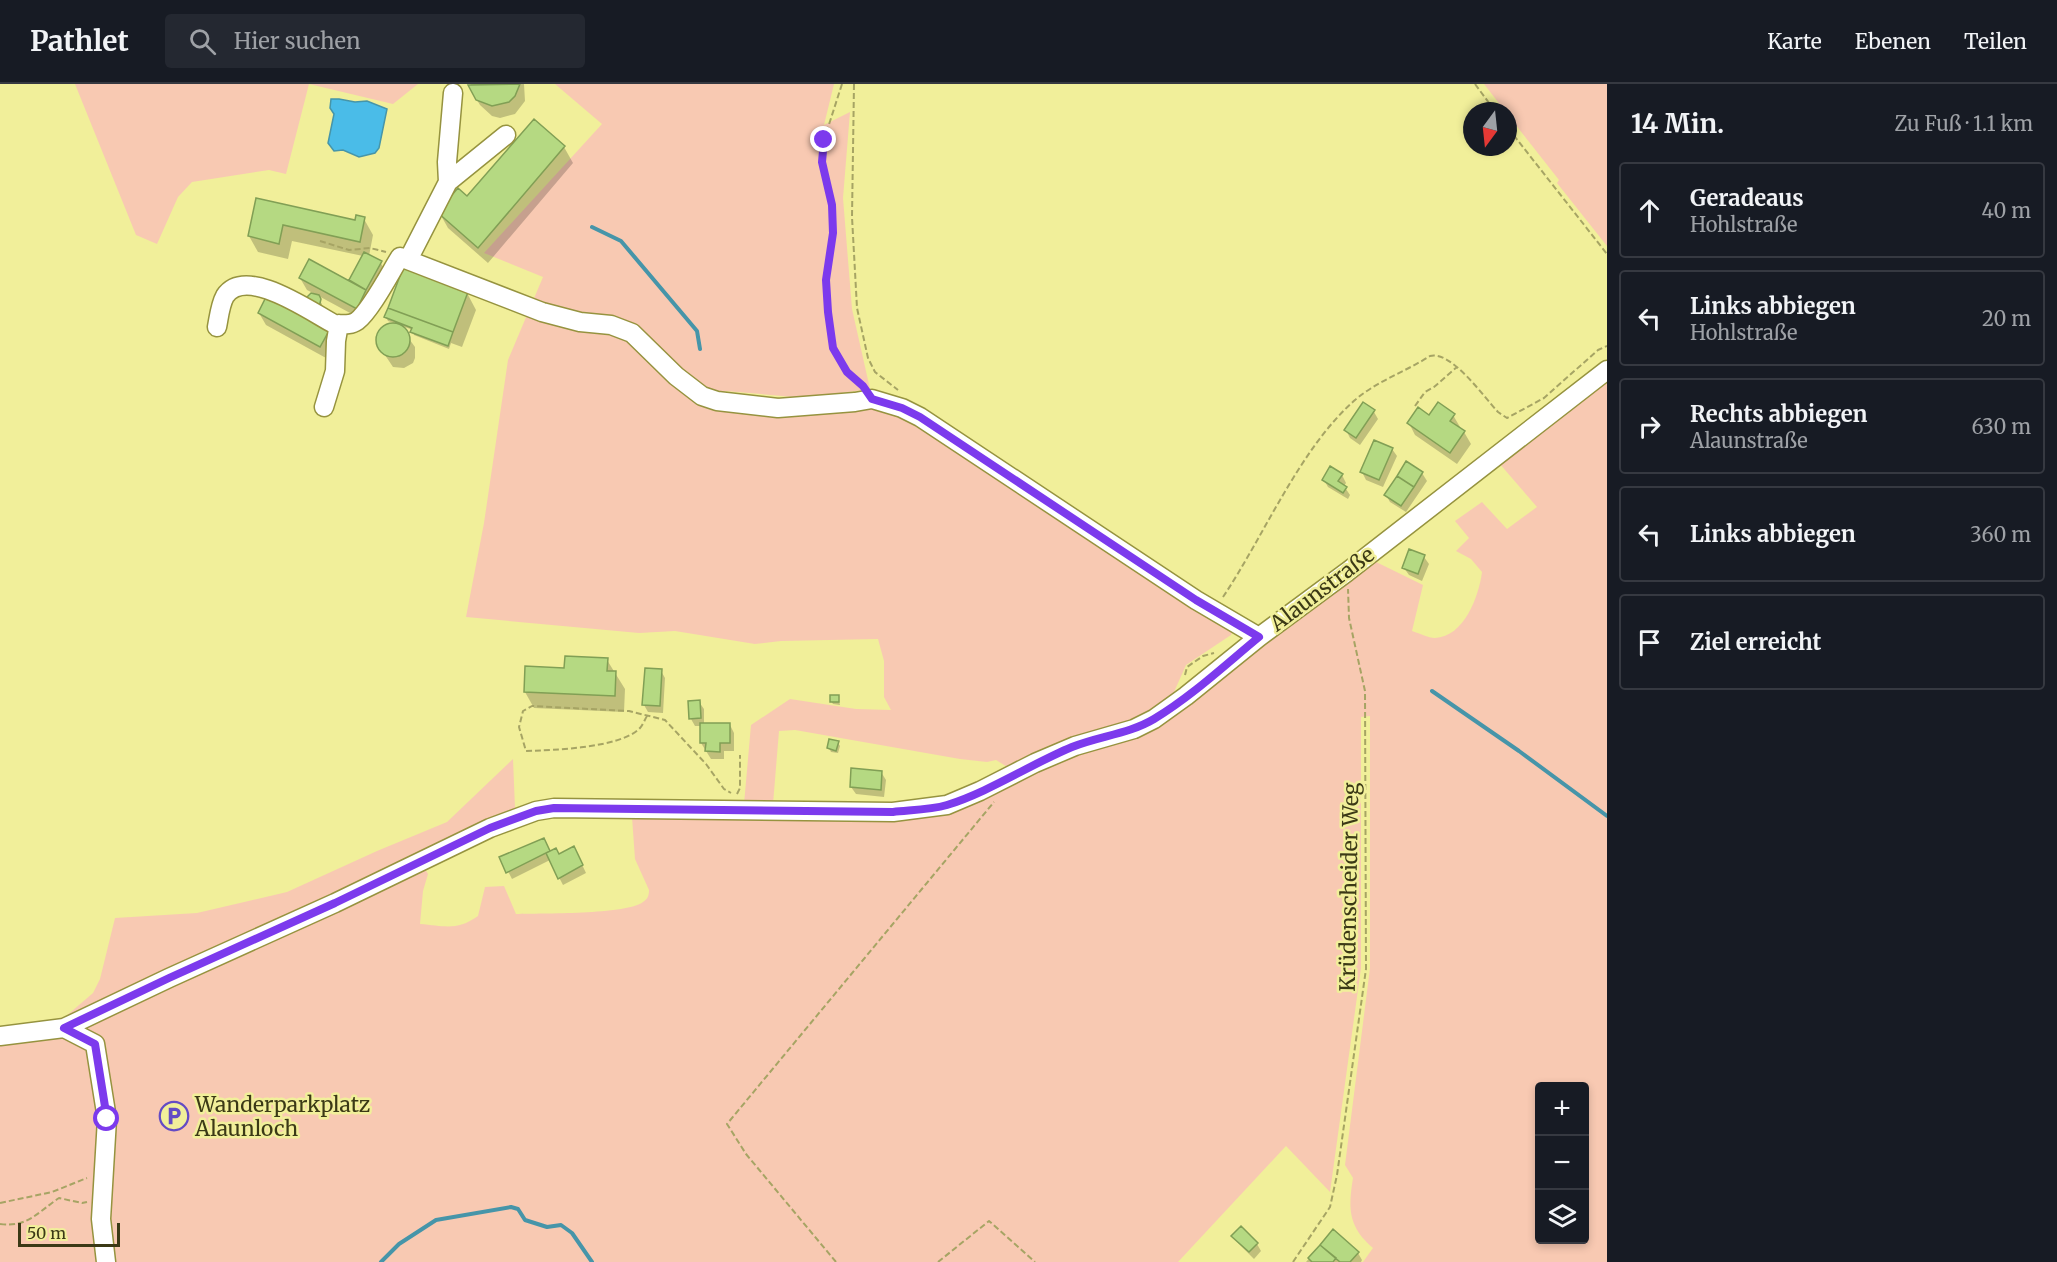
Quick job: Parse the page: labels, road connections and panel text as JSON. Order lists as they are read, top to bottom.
{
  "streets": {
    "street": ["Alaunstraße"],
    "path": ["Krüdenscheider Weg"]
  },
  "crossings": [
    ["Alaunstraße", "Krüdenscheider Weg"]
  ],
  "places": {
    "parking": ["Wanderparkplatz Alaunloch"]
  },
  "scale_bar": "50 m",
  "north": "bottom",
  "page": {
    "header": "Pathlet",
    "search": "Hier suchen",
    "nav": ["Karte", "Ebenen", "Teilen"],
    "heading": ["14 Min.", "Zu Fuß · 1.1 km"],
    "list": [
      ["Geradeaus", "Hohlstraße", "40 m"],
      ["Links abbiegen", "Hohlstraße", "20 m"],
      ["Rechts abbiegen", "Alaunstraße", "630 m"],
      ["Links abbiegen", "360 m"],
      "Ziel erreicht"
    ],
    "map_buttons": ["+", "−"],
    "scale": "50 m"
  }
}
